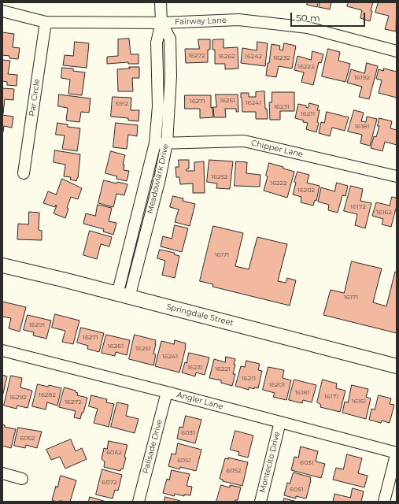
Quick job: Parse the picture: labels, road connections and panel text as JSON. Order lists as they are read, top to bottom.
{
  "streets": {
    "main road": ["Springdale Street"],
    "street": [
      "Fairway Lane",
      "Par Circle",
      "Chipper Lane",
      "Meadowlark Drive",
      "Angler Lane",
      "Palisade Drive",
      "Montecito Drive"
    ]
  },
  "crossings": [
    ["Fairway Lane", "Par Circle"],
    ["Fairway Lane", "Meadowlark Drive"],
    ["Chipper Lane", "Meadowlark Drive"],
    ["Meadowlark Drive", "Springdale Street"],
    ["Angler Lane", "Palisade Drive"],
    ["Angler Lane", "Montecito Drive"]
  ],
  "house_numbers": [
    "16272",
    "16262",
    "16242",
    "16232",
    "16222",
    "16192",
    "16251",
    "16271",
    "16241",
    "5912",
    "16231",
    "16211",
    "16181",
    "16252",
    "16222",
    "16202",
    "16172",
    "16162",
    "16171",
    "16171",
    "16291",
    "16271",
    "16261",
    "16251",
    "16241",
    "16231",
    "16221",
    "16211",
    "16201",
    "16181",
    "16282",
    "16171",
    "16292",
    "16161",
    "16272",
    "6031",
    "6052",
    "6062",
    "6051",
    "6031",
    "6052",
    "6072",
    "6051"
  ],
  "scale_bar": "50 m"
}
